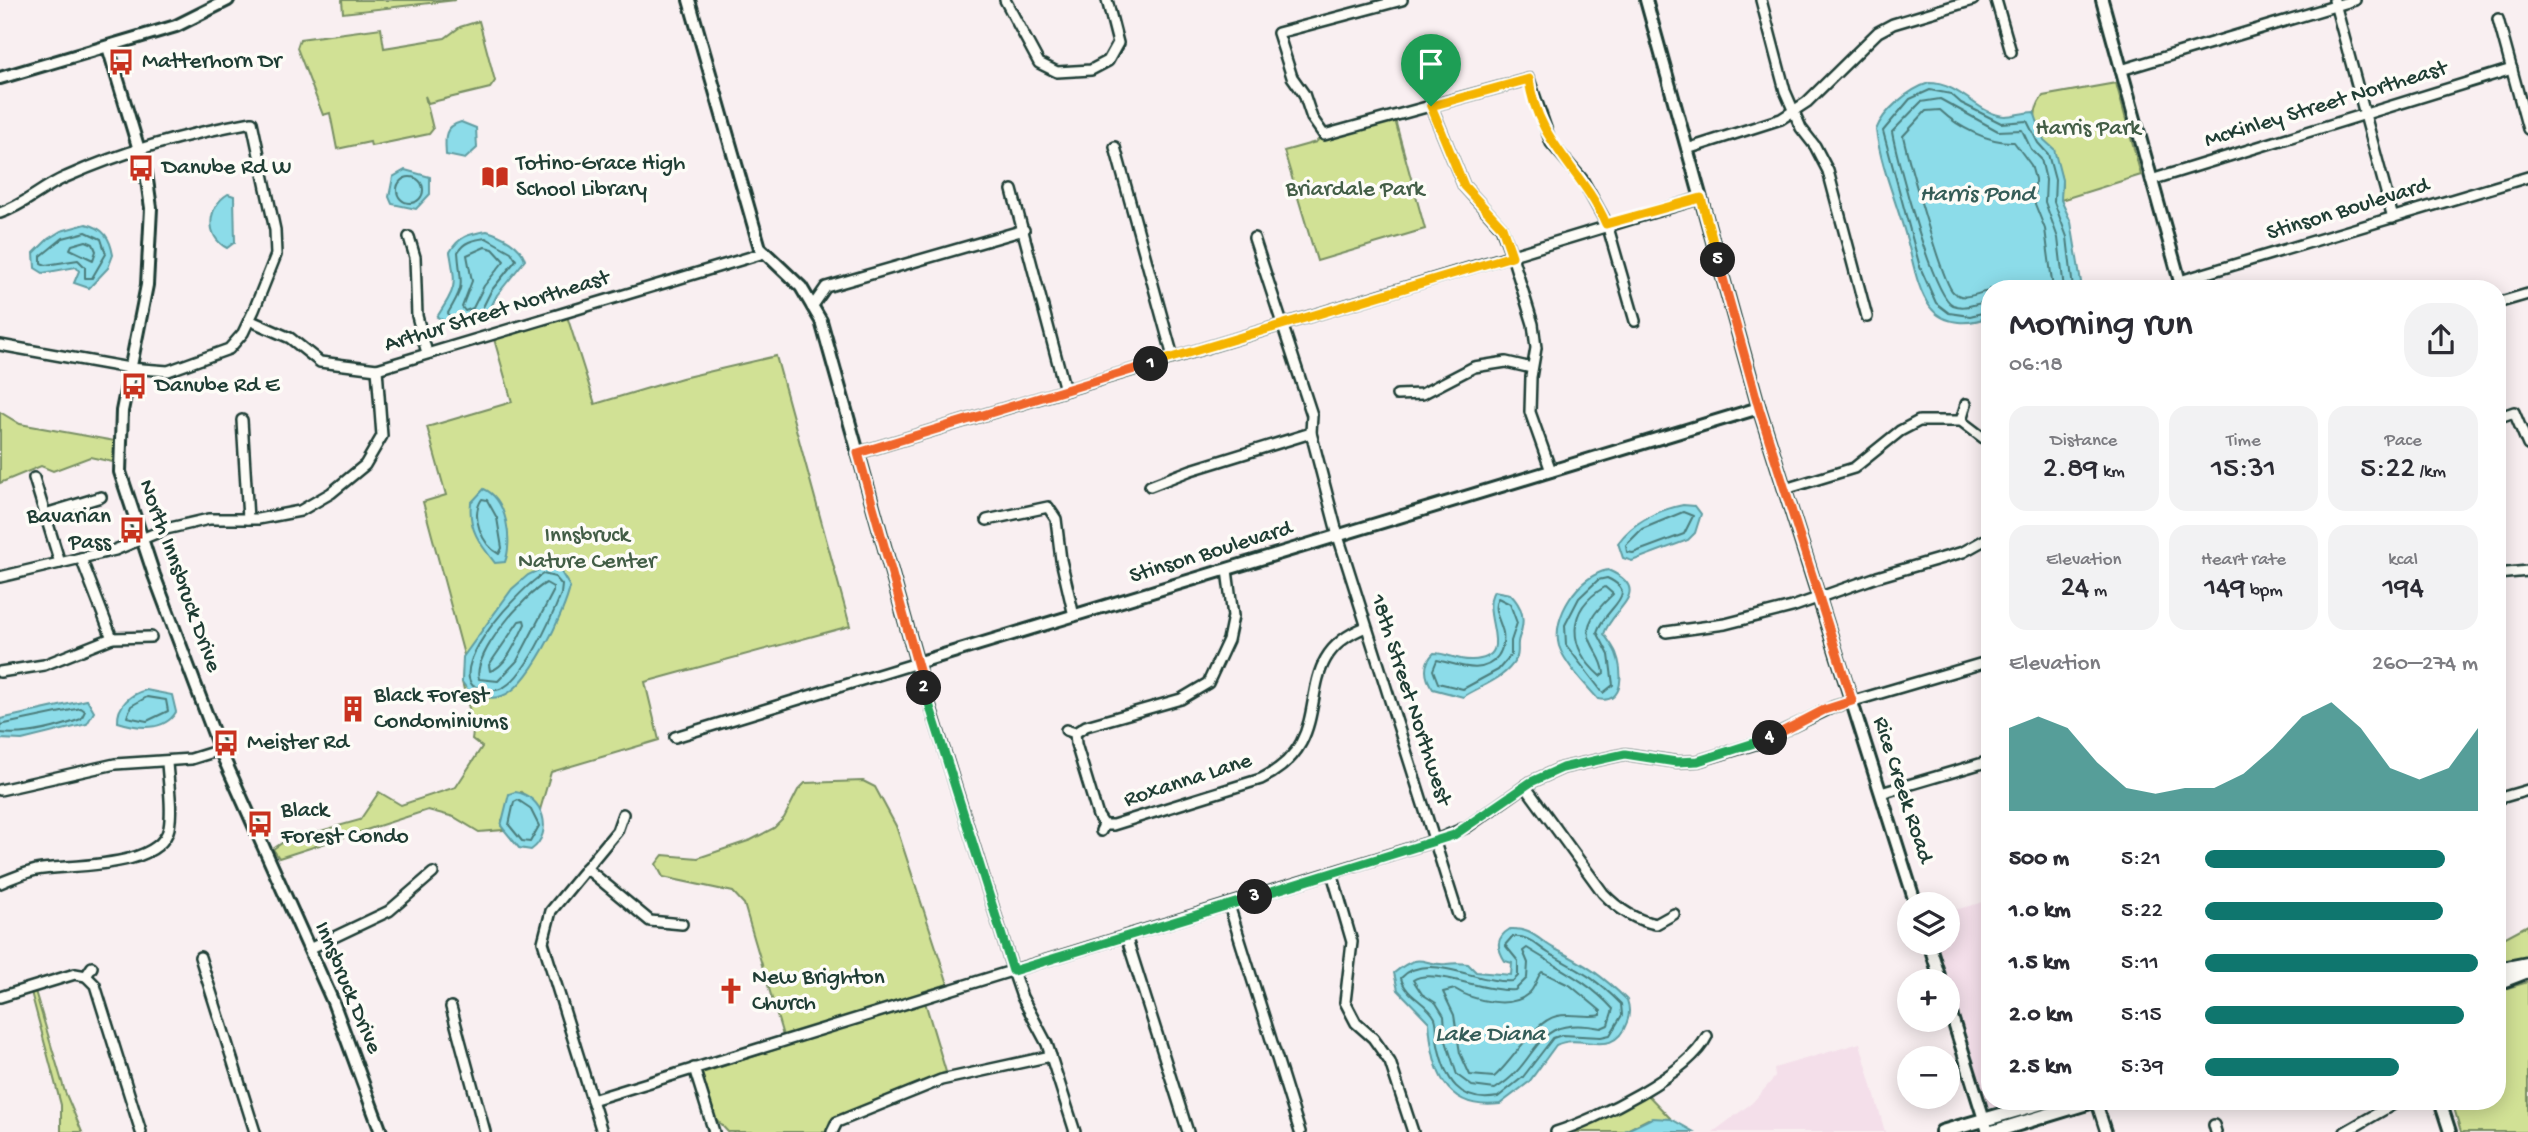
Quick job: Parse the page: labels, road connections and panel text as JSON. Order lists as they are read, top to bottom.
{
  "streets": {
    "street": [
      "McKinley Street Northeast",
      "Stinson Boulevard",
      "Arthur Street Northeast",
      "North Innsbruck Drive",
      "18th Street Northwest",
      "Roxanna Lane",
      "Rice Creek Road",
      "Innsbruck Drive"
    ]
  },
  "crossings": [
    ["Stinson Boulevard", "18th Street Northwest"],
    ["Stinson Boulevard", "Roxanna Lane"],
    ["Stinson Boulevard", "Rice Creek Road"],
    ["North Innsbruck Drive", "Innsbruck Drive"],
    ["18th Street Northwest", "Roxanna Lane"]
  ],
  "water": ["Harris Pond", "Lake Diana"],
  "parks": ["Harris Park", "Briardale Park", "Innsbruck Nature Center"],
  "places": {
    "bus stop": [
      "Matterhorn Dr",
      "Danube Rd W",
      "Danube Rd E",
      "Bavarian Pass",
      "Meister Rd",
      "Black Forest Condo"
    ],
    "library": ["Totino-Grace High School Library"],
    "building": ["Black Forest Condominiums"],
    "church": ["New Brighton Church"]
  },
  "page": {
    "pins": [
      "5",
      "1",
      "2",
      "4",
      "3"
    ],
    "heading": ["Morning run", "06:18"],
    "stats": [
      ["Distance", "2.89 km"],
      ["Time", "15:31"],
      ["Pace", "5:22 /km"],
      ["Elevation", "24 m"],
      ["Heart rate", "149 bpm"],
      ["kcal", "194"]
    ],
    "chart": ["Elevation", "260–274 m"],
    "list": [
      {
        "name": "500 m",
        "note": "5:21"
      },
      {
        "name": "1.0 km",
        "note": "5:22"
      },
      {
        "name": "1.5 km",
        "note": "5:11"
      },
      {
        "name": "2.0 km",
        "note": "5:15"
      },
      {
        "name": "2.5 km",
        "note": "5:39"
      }
    ],
    "map_buttons": ["+", "−"]
  }
}
